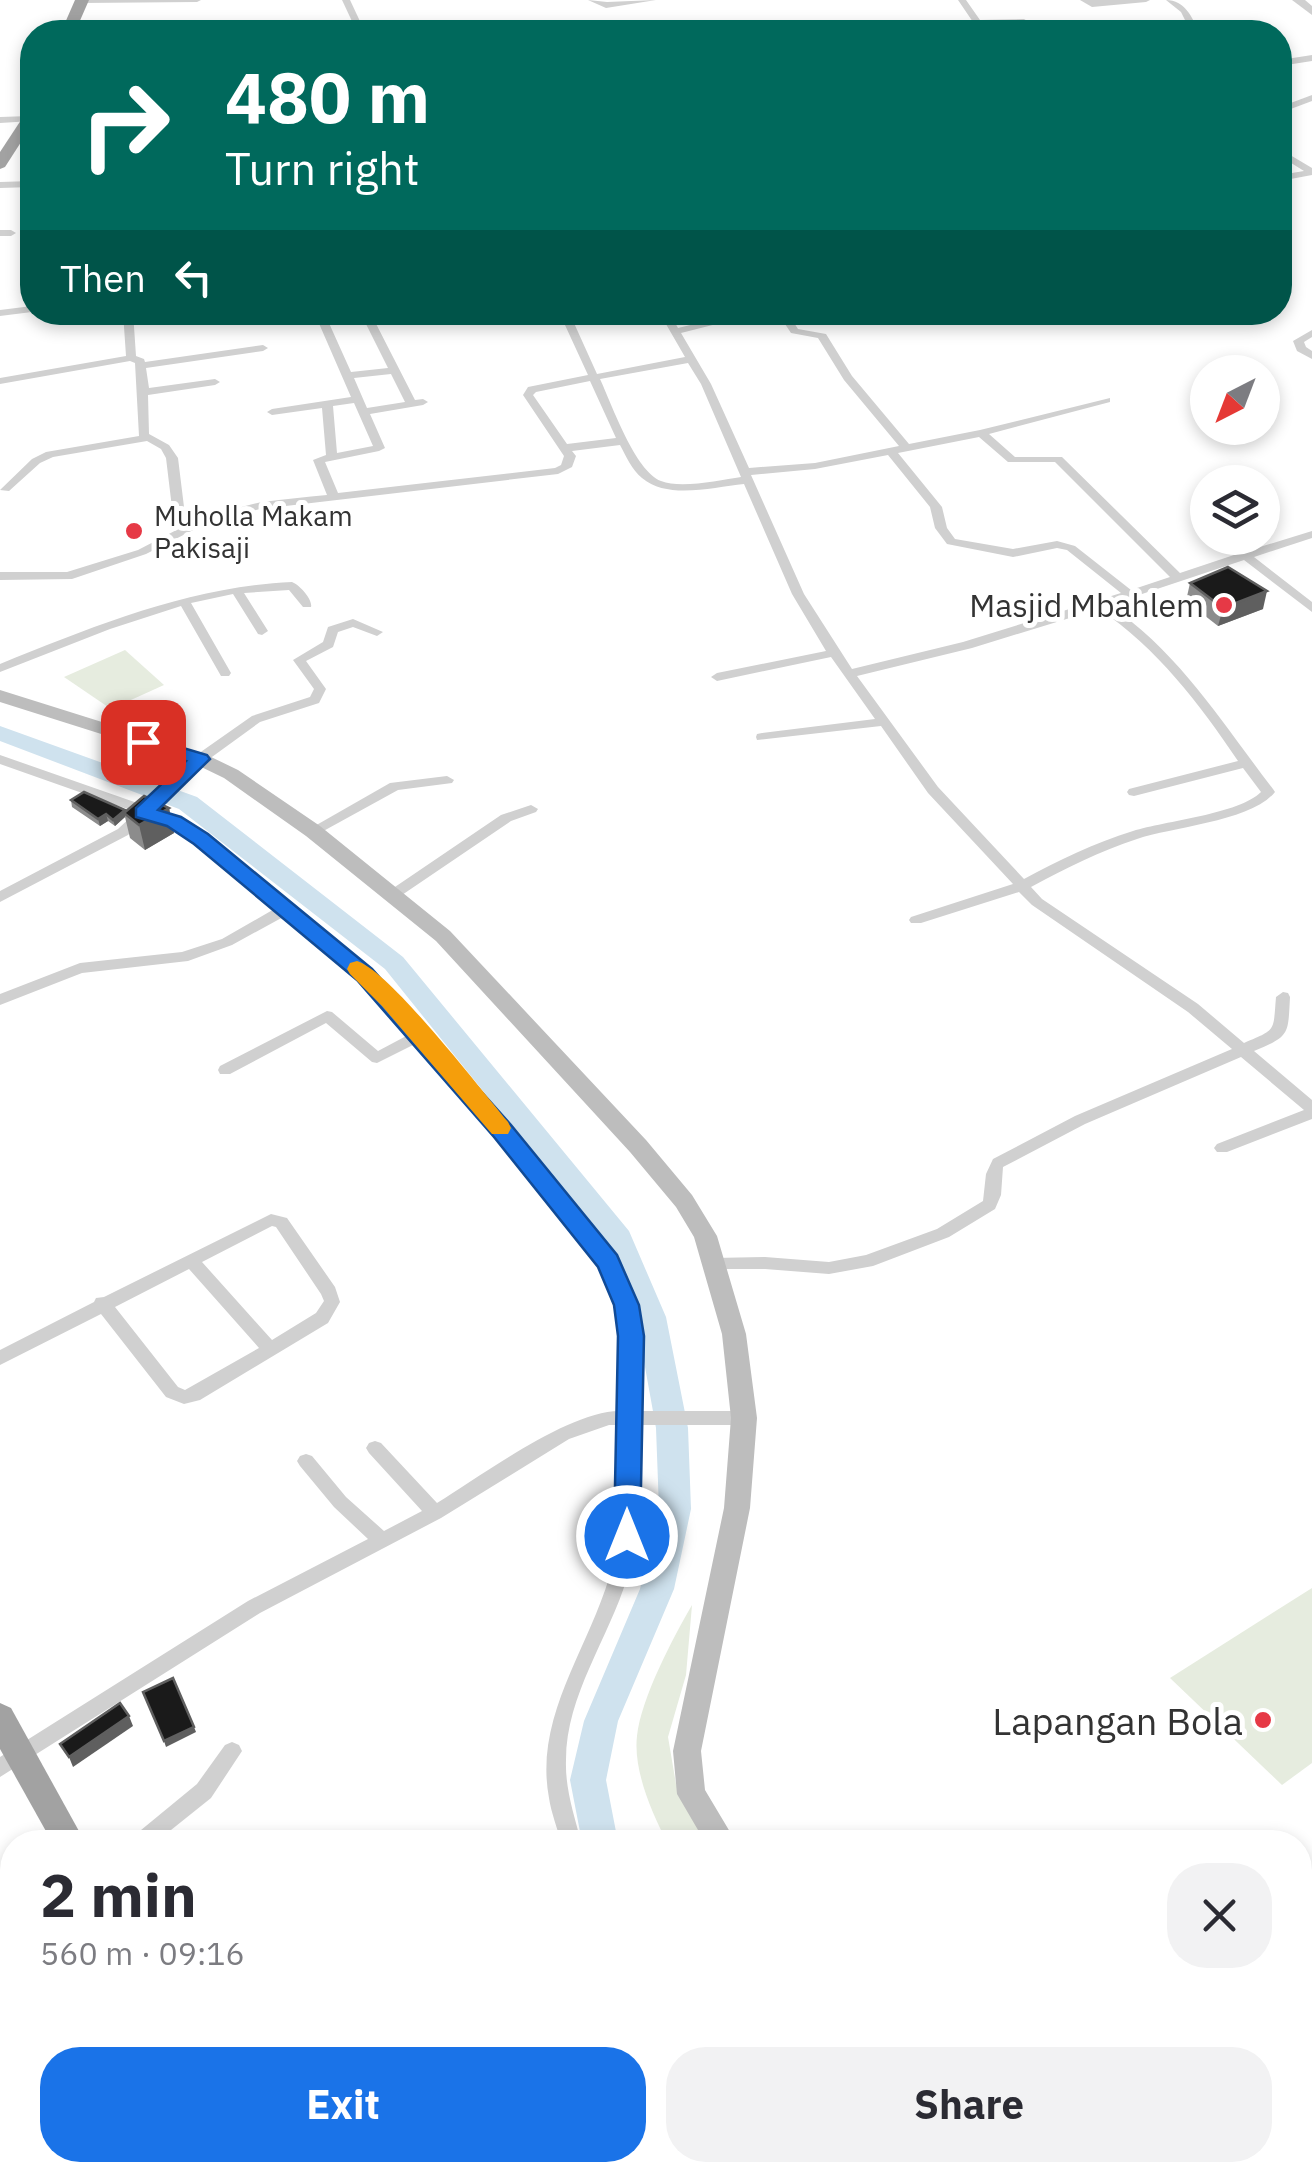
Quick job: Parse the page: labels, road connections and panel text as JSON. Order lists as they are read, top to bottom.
{
  "places": ["Muholla Makam Pakisaji", "Masjid Mbahlem", "Lapangan Bola"],
  "north": "bottom left",
  "page": {
    "turn": ["480 m", "Turn right"],
    "then": "Then",
    "heading": ["2 min", "560 m · 09:16"],
    "buttons": ["Exit", "Share"]
  }
}
